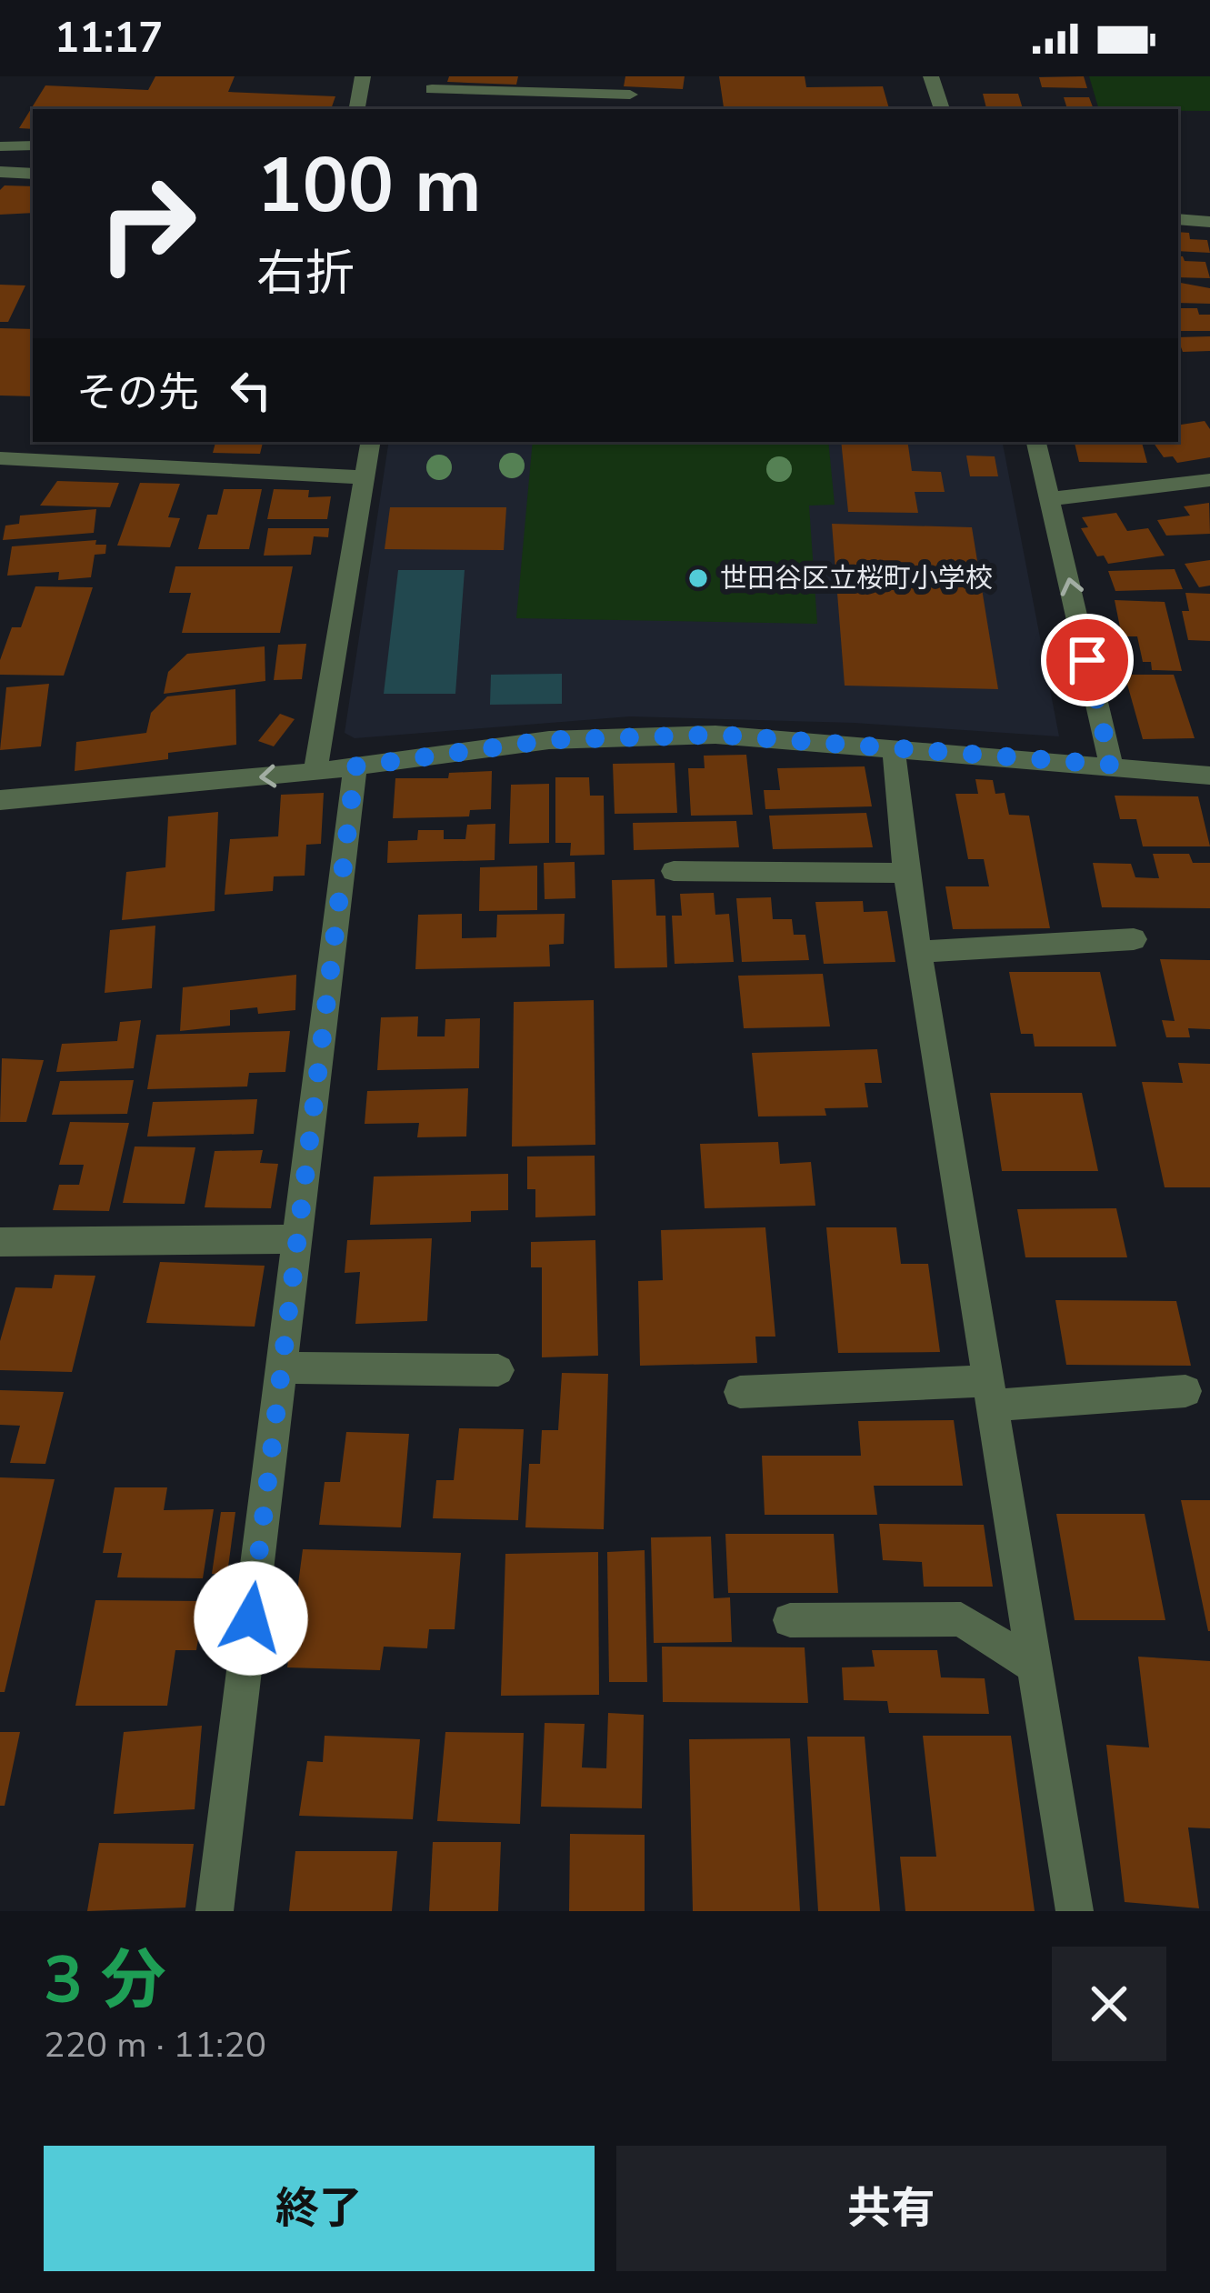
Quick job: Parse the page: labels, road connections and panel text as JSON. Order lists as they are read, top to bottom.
{
  "places": ["世田谷区立桜町小学校"],
  "page": {
    "status": "11:17",
    "turn": ["100 m", "右折"],
    "then": "その先",
    "heading": ["3 分", "220 m · 11:20"],
    "buttons": ["終了", "共有"]
  }
}
